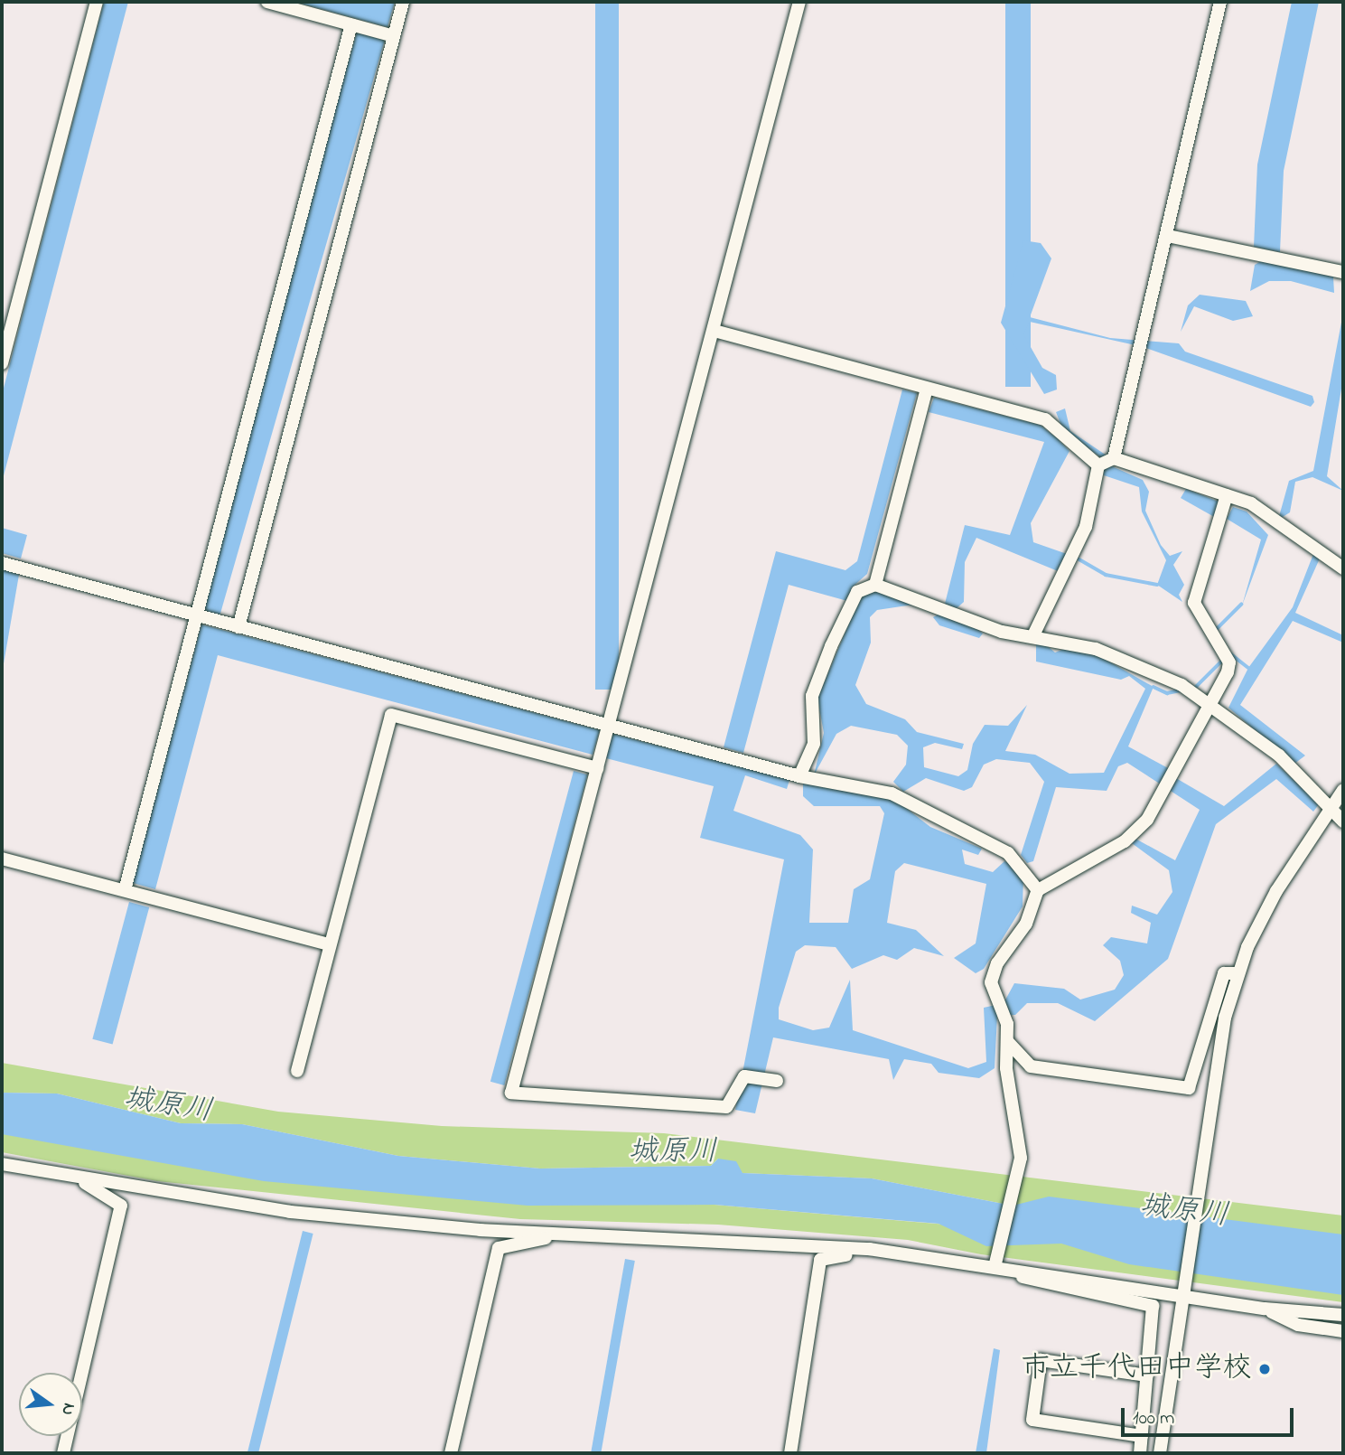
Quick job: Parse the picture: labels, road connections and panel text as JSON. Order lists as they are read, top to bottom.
{
  "water": ["城原川"],
  "places": ["市立千代田中学校"],
  "scale_bar": "100 m",
  "north": "right"
}
